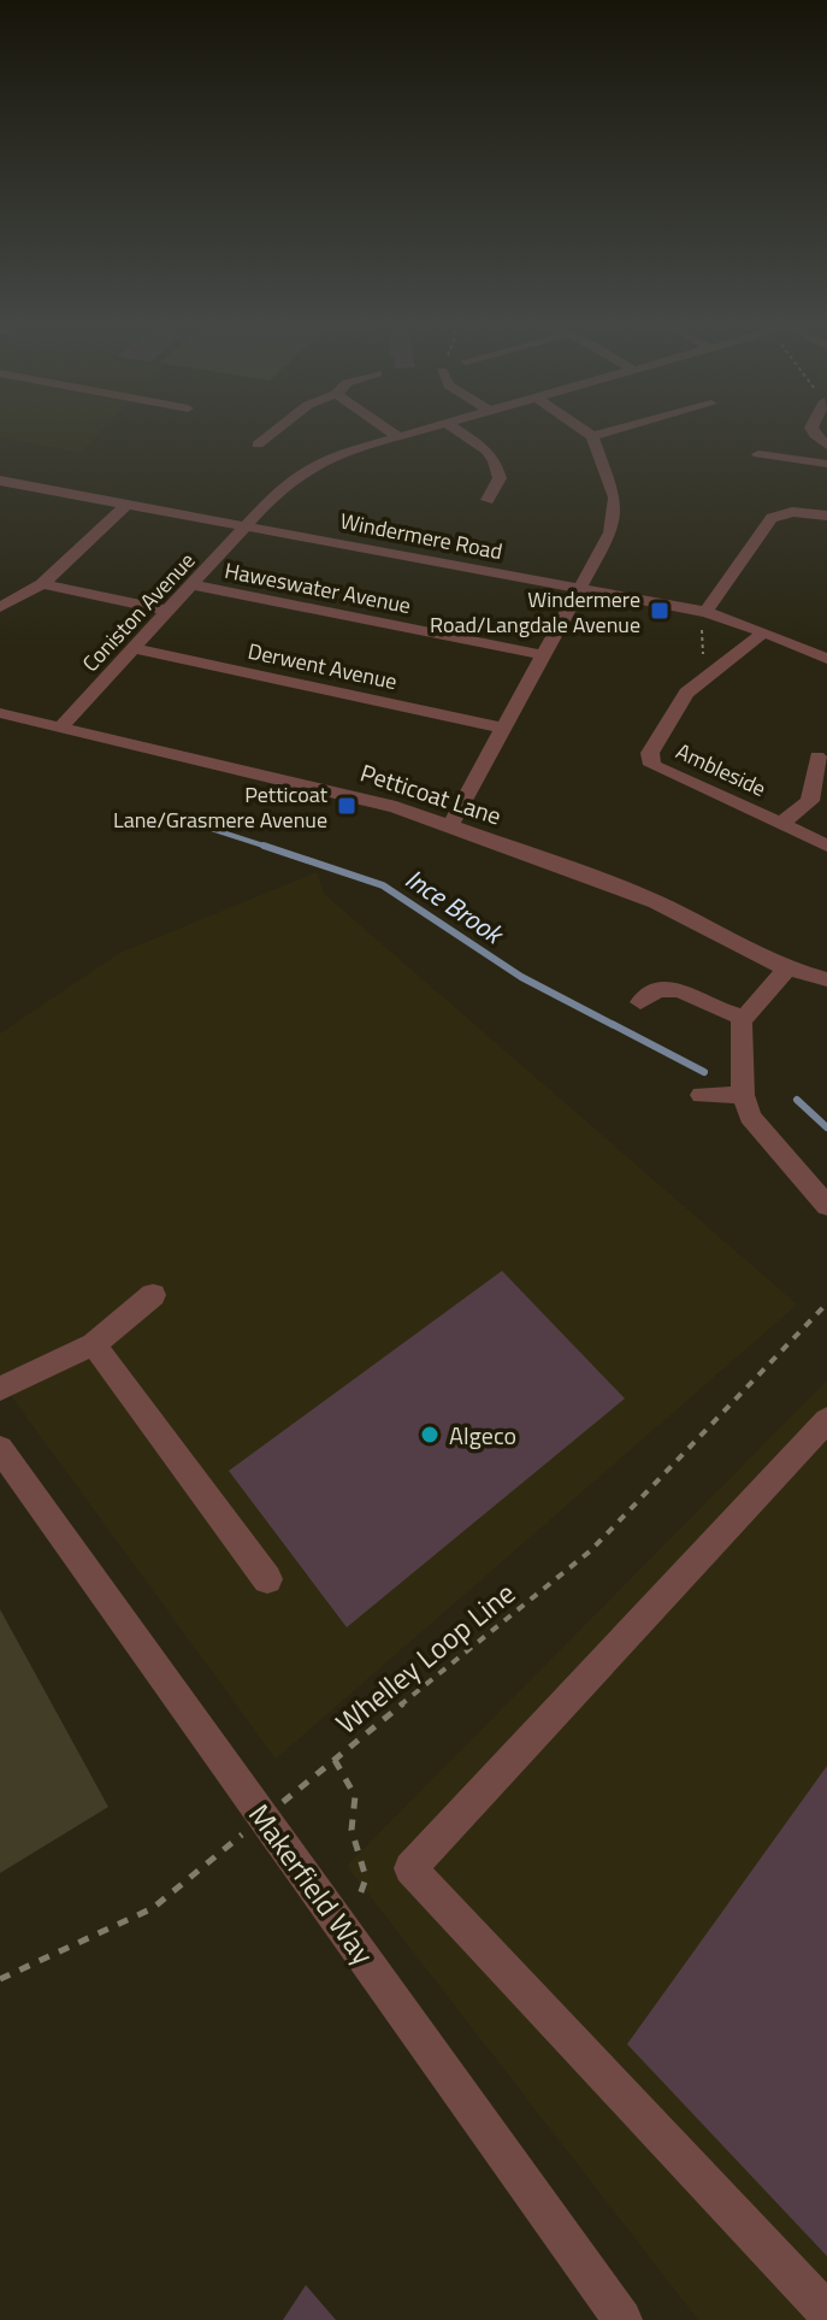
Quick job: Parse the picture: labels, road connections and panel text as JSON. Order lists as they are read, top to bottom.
{
  "streets": {
    "street": [
      "Windermere Road",
      "Haweswater Avenue",
      "Coniston Avenue",
      "Derwent Avenue",
      "Ambleside",
      "Petticoat Lane",
      "Makerfield Way"
    ],
    "path": ["Whelley Loop Line"]
  },
  "crossings": [
    ["Windermere Road", "Coniston Avenue"],
    ["Windermere Road", "Ambleside"],
    ["Haweswater Avenue", "Coniston Avenue"],
    ["Coniston Avenue", "Derwent Avenue"],
    ["Coniston Avenue", "Petticoat Lane"]
  ],
  "water": ["Ince Brook"],
  "places": {
    "transit": ["Windermere Road/Langdale Avenue", "Petticoat Lane/Grasmere Avenue"],
    "other": ["Algeco"]
  }
}
